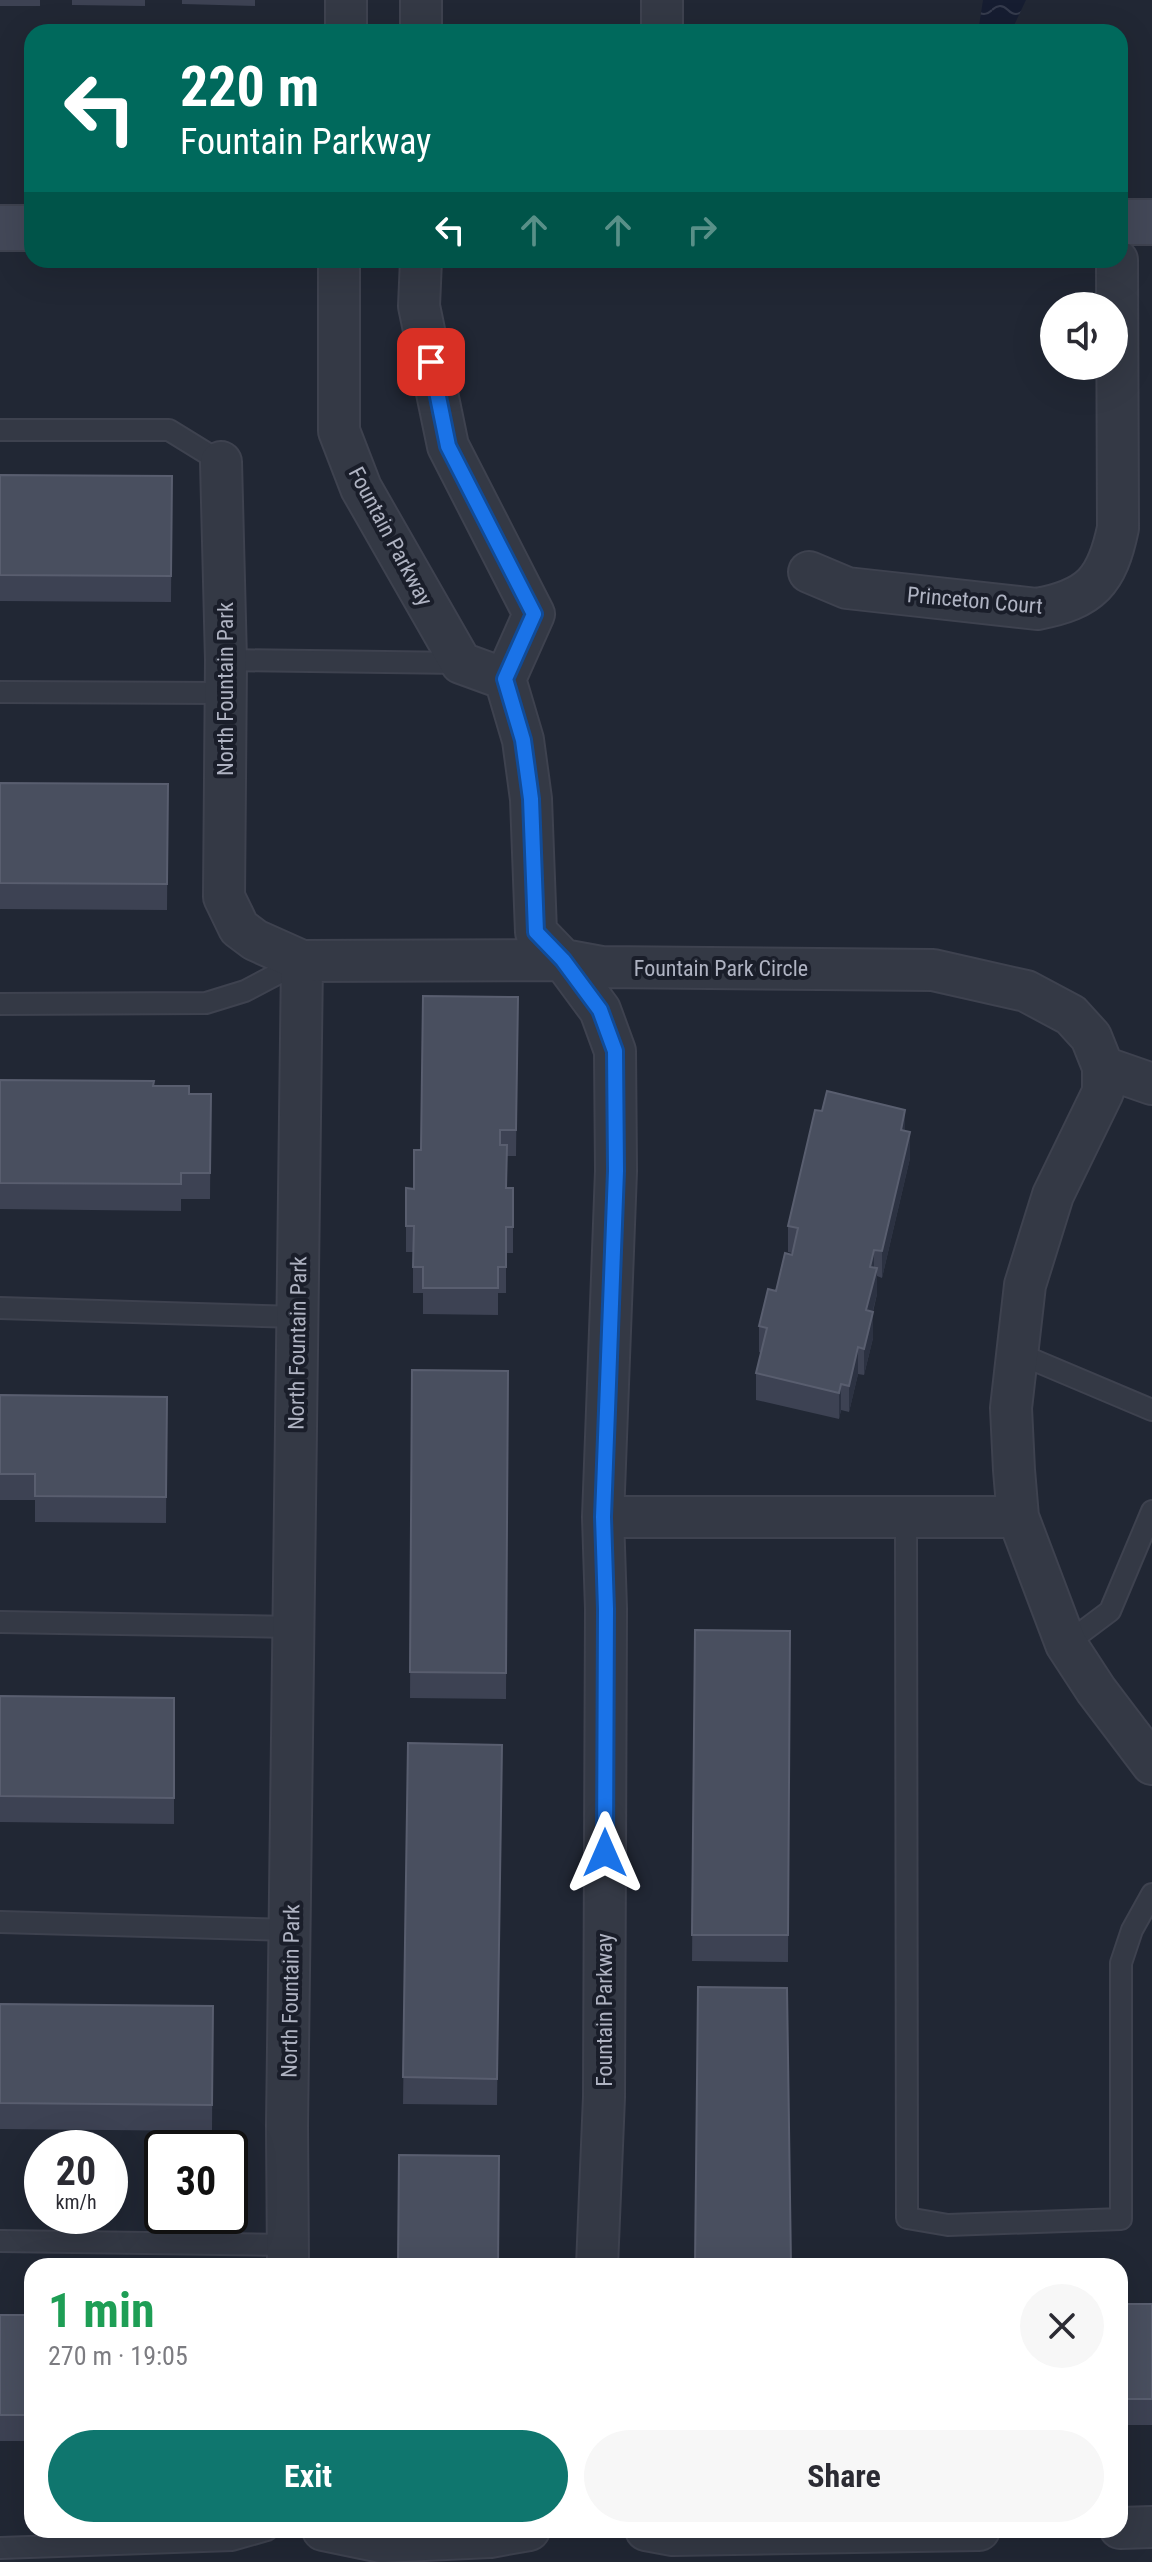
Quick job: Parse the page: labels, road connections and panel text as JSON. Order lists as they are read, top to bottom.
{
  "streets": {
    "street": [
      "Fountain Parkway",
      "Princeton Court",
      "North Fountain Park",
      "Fountain Park Circle"
    ]
  },
  "crossings": [
    ["Fountain Parkway", "Fountain Park Circle"],
    ["North Fountain Park", "Fountain Park Circle"]
  ],
  "page": {
    "turn": ["220 m", "Fountain Parkway"],
    "speed": "20 km/h",
    "limit": "30",
    "heading": ["1 min", "270 m · 19:05"],
    "buttons": ["Exit", "Share"]
  }
}
